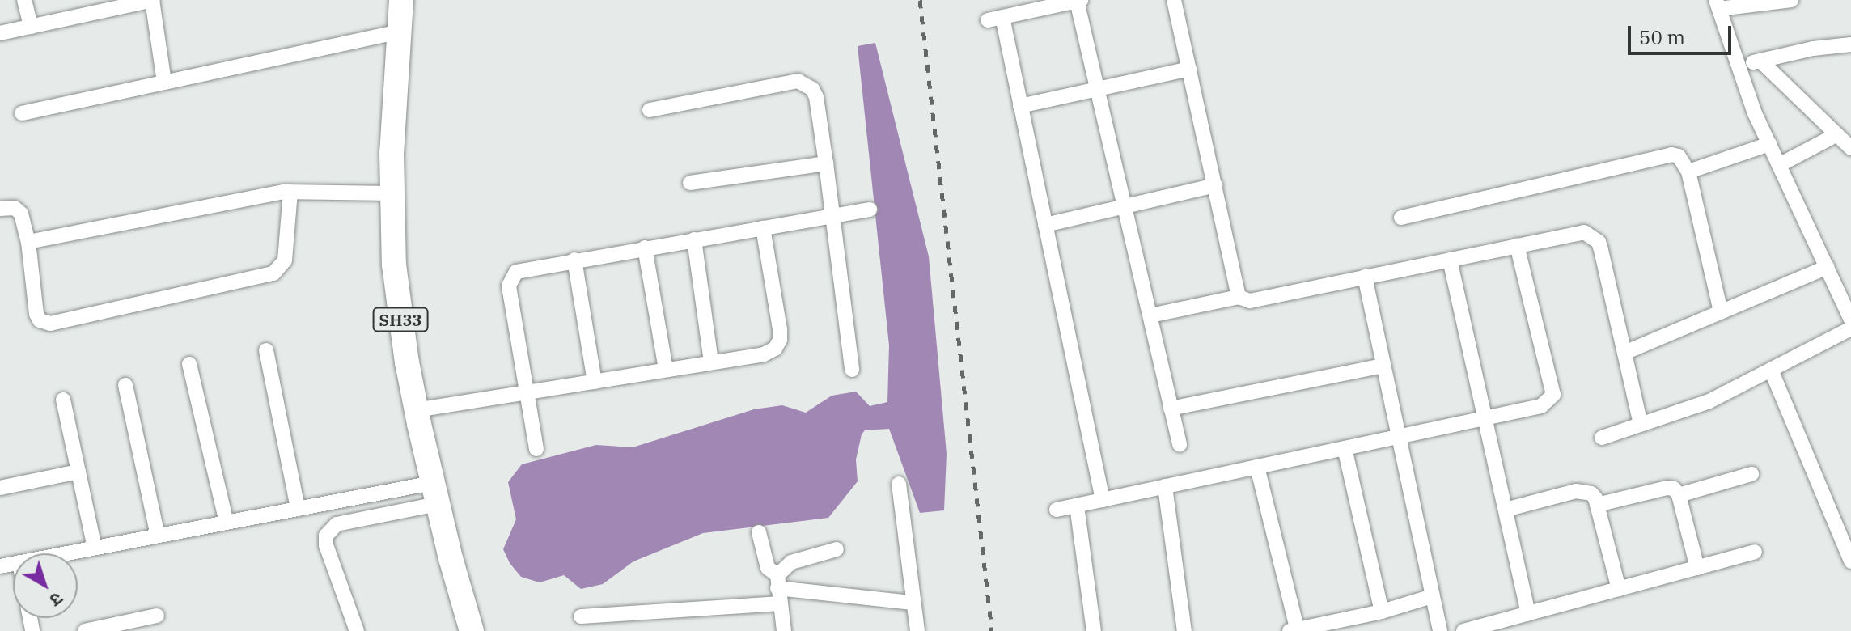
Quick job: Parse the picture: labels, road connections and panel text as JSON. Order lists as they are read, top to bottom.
{
  "streets": {
    "main road": ["SH33"]
  },
  "scale_bar": "50 m",
  "north": "bottom right"
}
